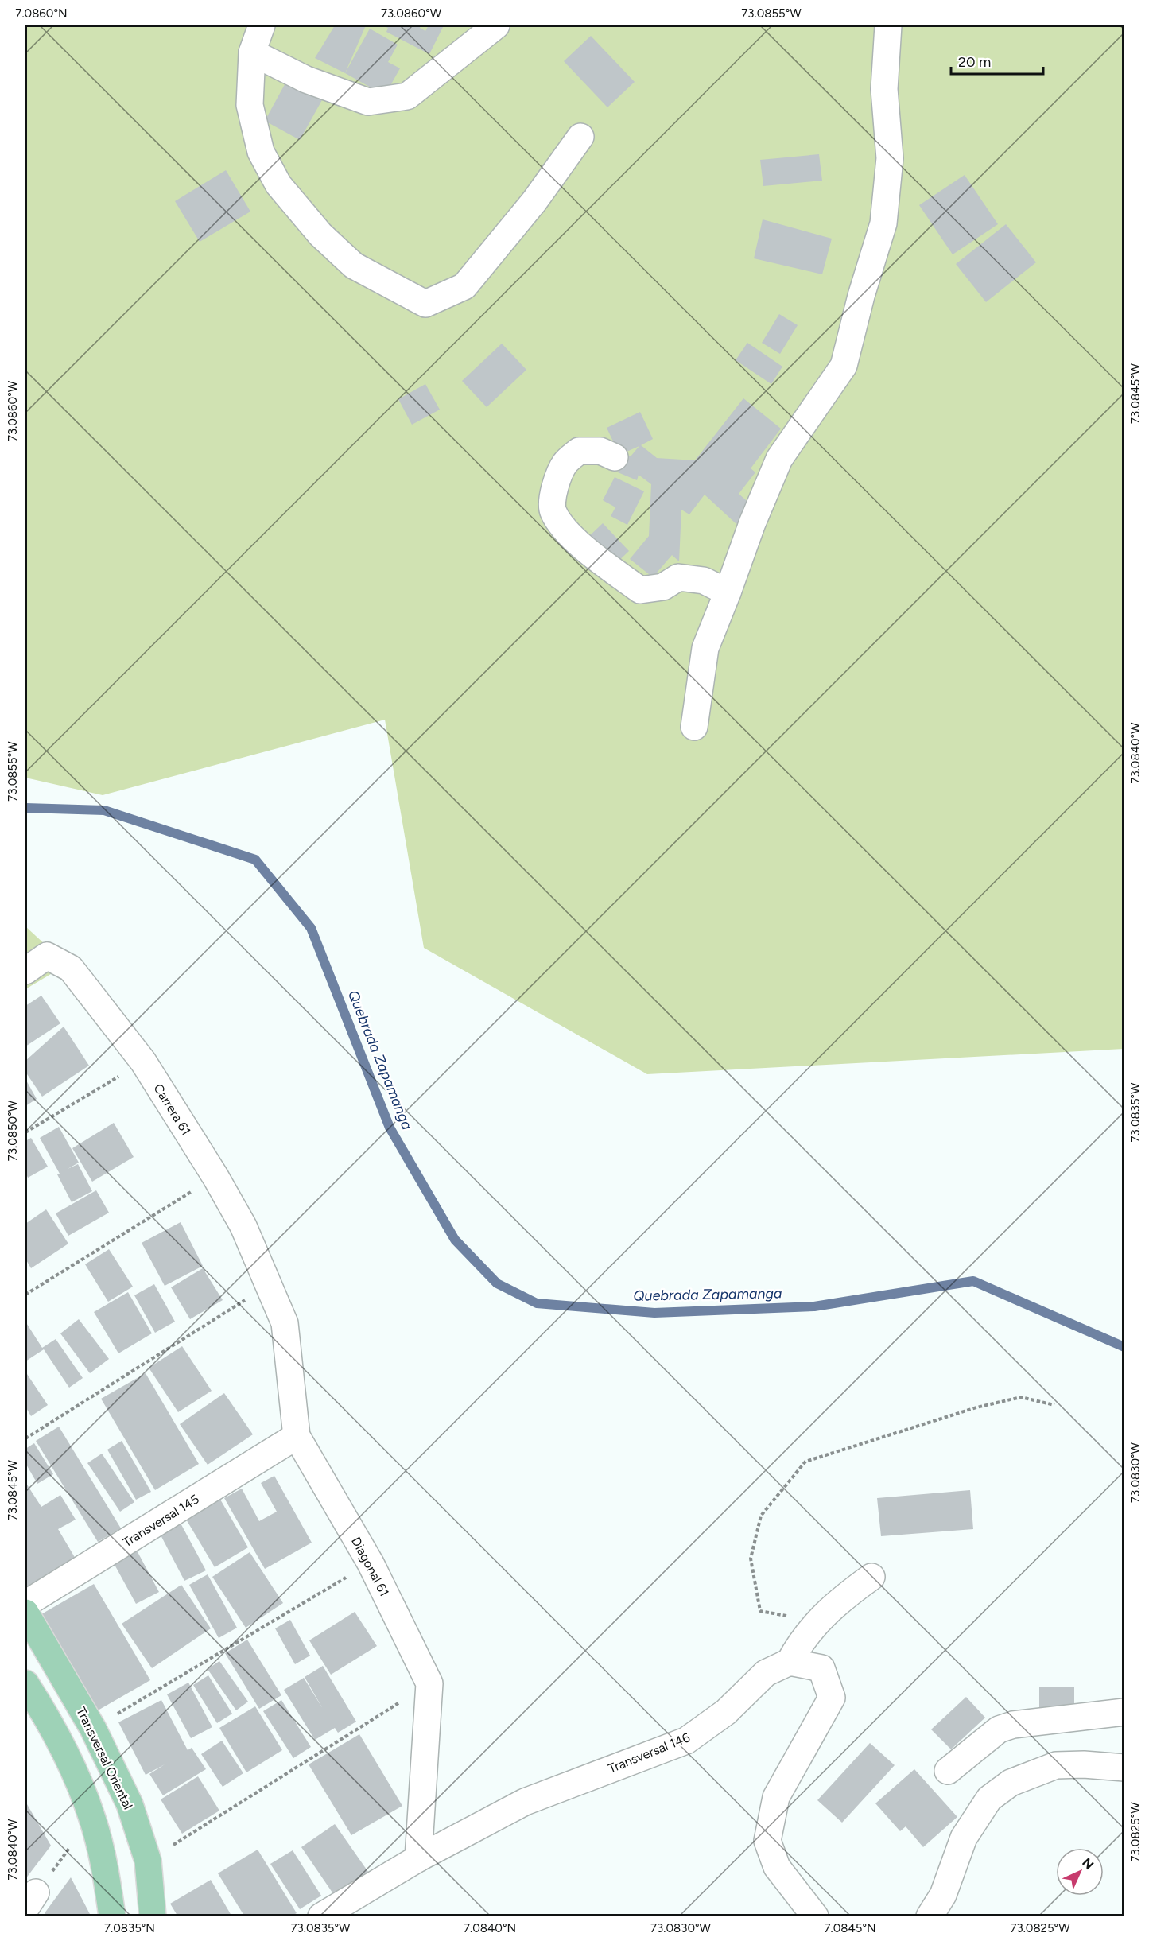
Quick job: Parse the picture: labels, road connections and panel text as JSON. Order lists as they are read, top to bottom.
{
  "streets": {
    "main road": ["Transversal Oriental"],
    "street": [
      "Carrera 61",
      "Transversal 145",
      "Diagonal 61",
      "Transversal 146"
    ]
  },
  "crossings": [
    ["Carrera 61", "Diagonal 61"],
    ["Transversal 145", "Diagonal 61"],
    ["Diagonal 61", "Transversal 146"]
  ],
  "water": ["Quebrada Zapamanga"],
  "scale_bar": "20 m",
  "north": "top right",
  "coordinates": [
    "7.0860°N",
    "73.0860°W",
    "73.0855°W",
    "73.0845°W",
    "73.0840°W",
    "73.0835°W",
    "73.0850°W",
    "73.0830°W",
    "73.0825°W",
    "7.0835°N",
    "7.0840°N",
    "7.0845°N"
  ]
}
